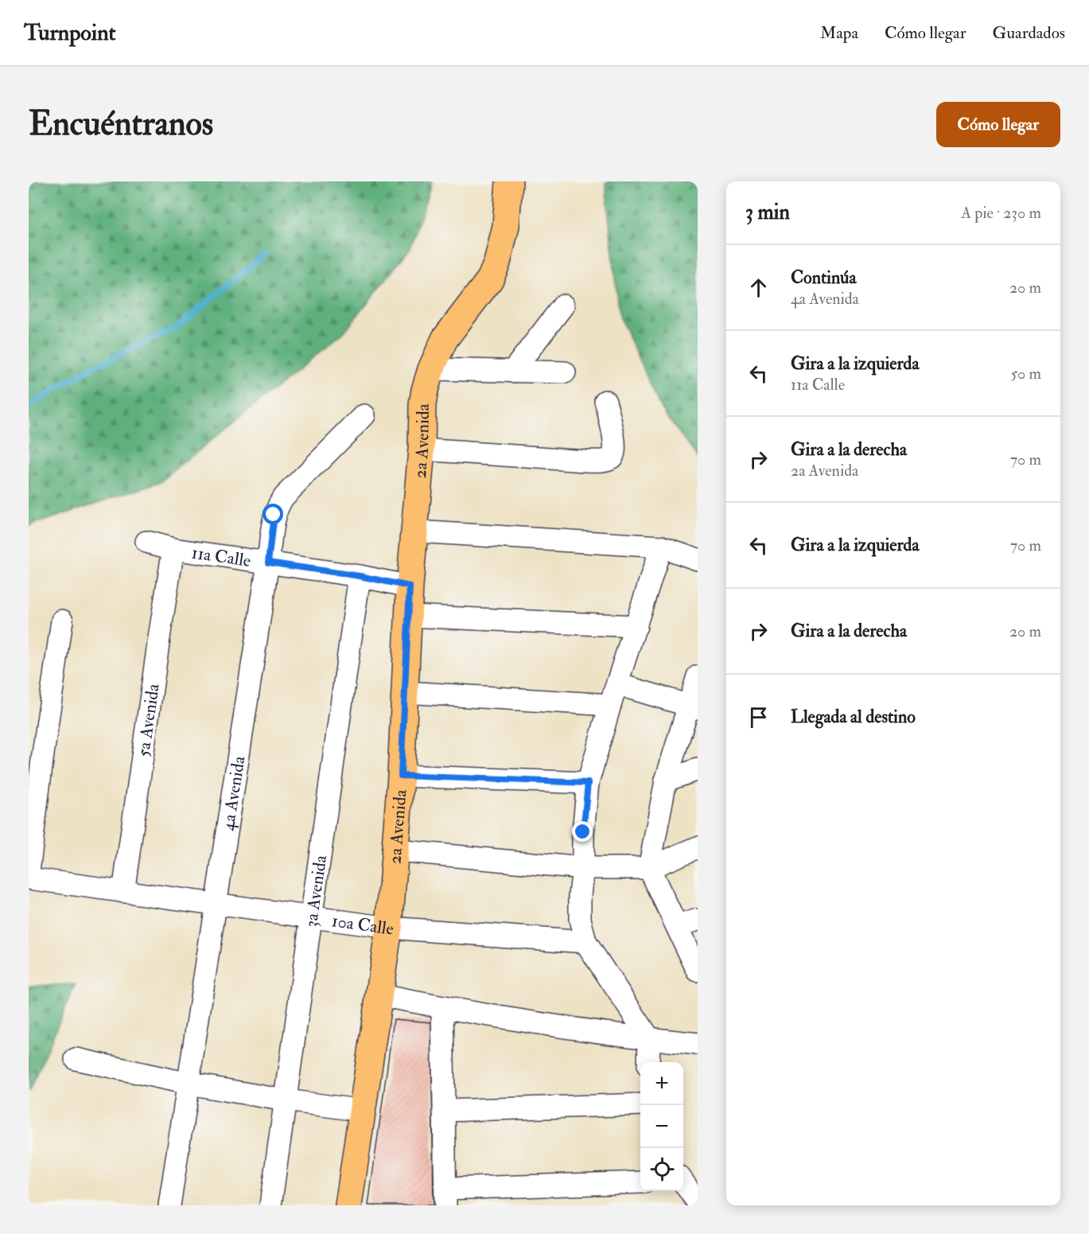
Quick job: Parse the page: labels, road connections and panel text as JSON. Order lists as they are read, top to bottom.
{
  "streets": {
    "main road": ["2a Avenida"],
    "street": [
      "11a Calle",
      "5a Avenida",
      "4a Avenida",
      "3a Avenida",
      "10a Calle"
    ]
  },
  "crossings": [
    ["2a Avenida", "11a Calle"],
    ["2a Avenida", "10a Calle"],
    ["11a Calle", "5a Avenida"],
    ["11a Calle", "4a Avenida"],
    ["11a Calle", "3a Avenida"],
    ["5a Avenida", "10a Calle"],
    ["4a Avenida", "10a Calle"],
    ["3a Avenida", "10a Calle"]
  ],
  "page": {
    "header": "Turnpoint",
    "nav": ["Mapa", "Cómo llegar", "Guardados"],
    "buttons": "Cómo llegar",
    "title": "Encuéntranos",
    "heading": ["3 min", "A pie · 230 m"],
    "list": [
      ["Continúa", "4a Avenida", "20 m"],
      ["Gira a la izquierda", "11a Calle", "50 m"],
      ["Gira a la derecha", "2a Avenida", "70 m"],
      ["Gira a la izquierda", "70 m"],
      ["Gira a la derecha", "20 m"],
      "Llegada al destino"
    ],
    "map_buttons": ["+", "−"]
  }
}
